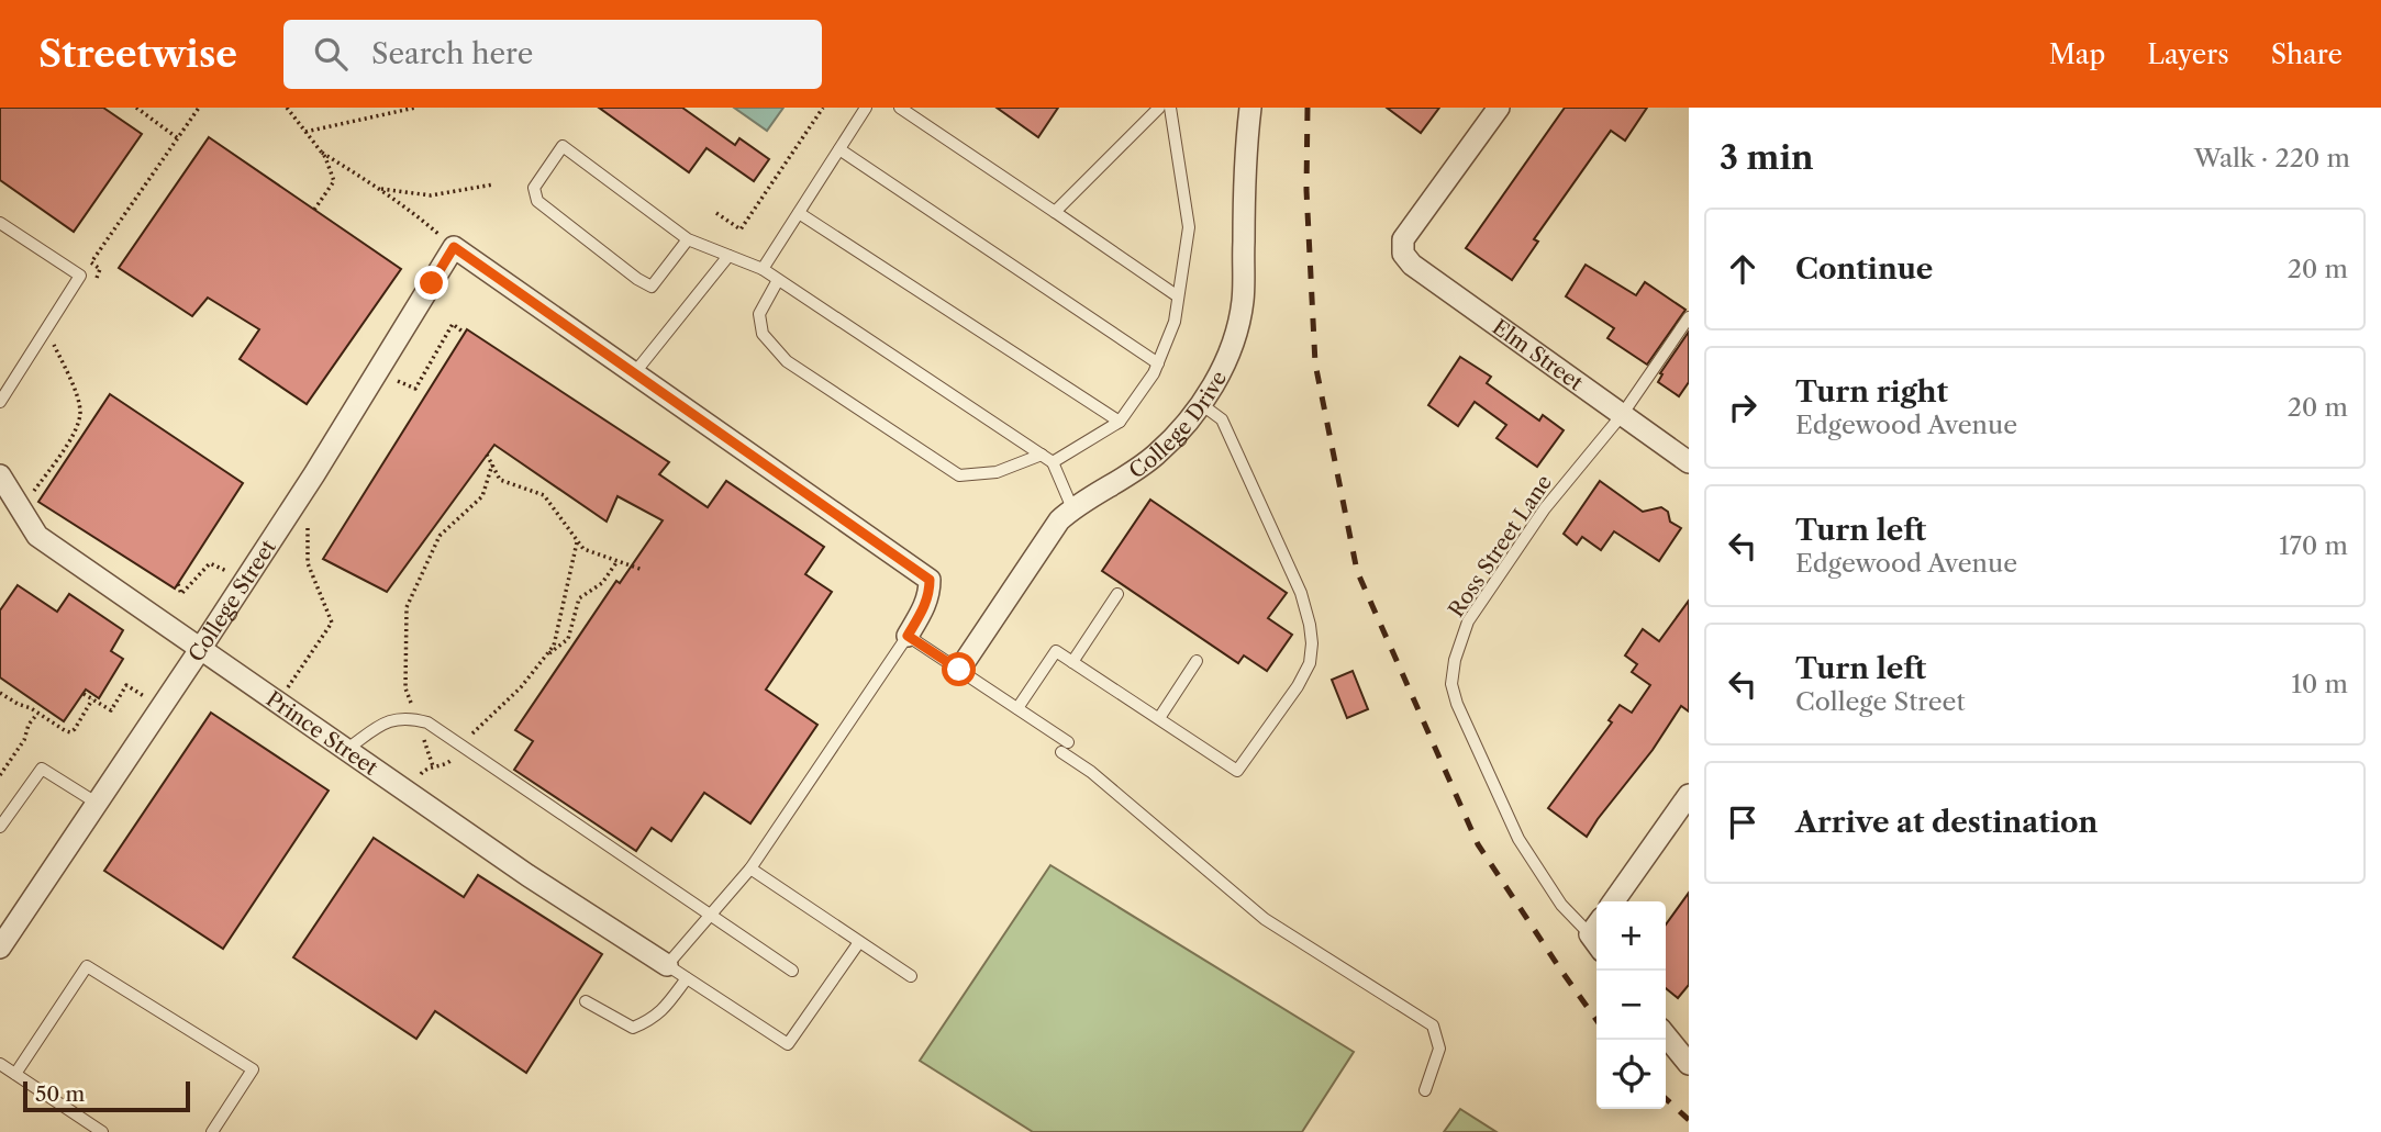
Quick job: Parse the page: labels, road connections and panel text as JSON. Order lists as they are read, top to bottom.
{
  "streets": {
    "street": [
      "Elm Street",
      "College Drive",
      "College Street",
      "Prince Street"
    ],
    "lane": ["Ross Street Lane"]
  },
  "crossings": [
    ["Elm Street", "Ross Street Lane"],
    ["College Street", "Prince Street"]
  ],
  "scale_bar": "50 m",
  "page": {
    "header": "Streetwise",
    "search": "Search here",
    "nav": ["Map", "Layers", "Share"],
    "heading": ["3 min", "Walk · 220 m"],
    "list": [
      ["Continue", "20 m"],
      ["Turn right", "Edgewood Avenue", "20 m"],
      ["Turn left", "Edgewood Avenue", "170 m"],
      ["Turn left", "College Street", "10 m"],
      "Arrive at destination"
    ],
    "map_buttons": ["+", "−"],
    "scale": "50 m"
  }
}
